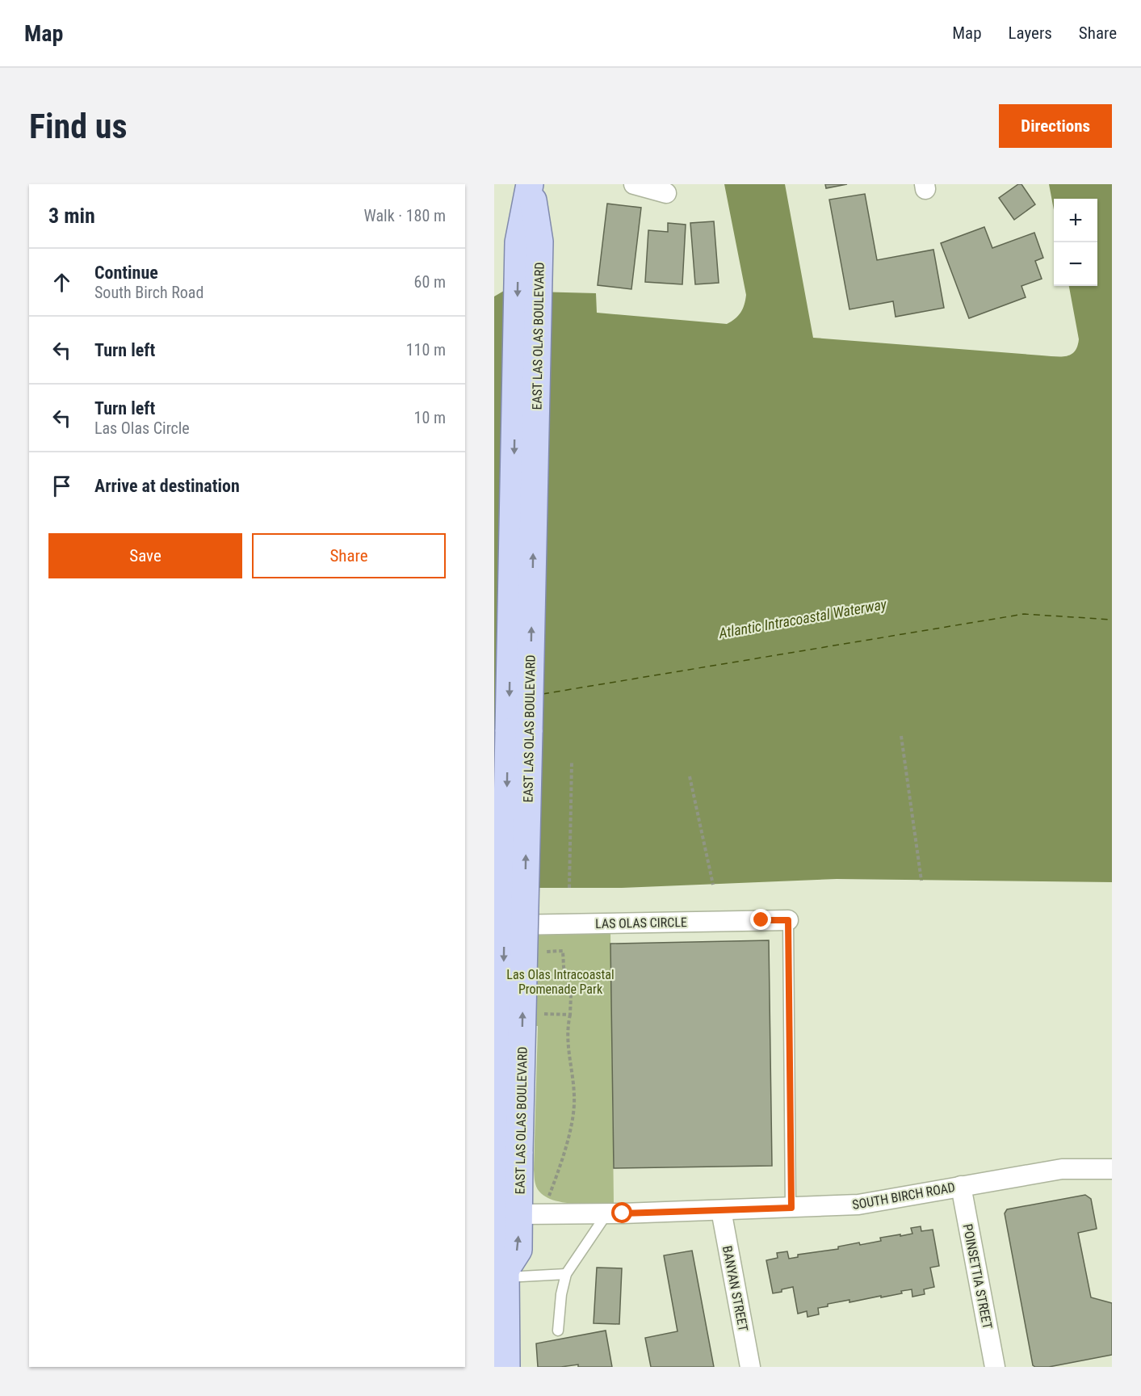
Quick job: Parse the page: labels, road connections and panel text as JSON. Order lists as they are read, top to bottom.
{
  "streets": {
    "main road": ["EAST LAS OLAS BOULEVARD"],
    "street": [
      "LAS OLAS CIRCLE",
      "SOUTH BIRCH ROAD",
      "POINSETTIA STREET",
      "BANYAN STREET"
    ]
  },
  "crossings": [
    ["EAST LAS OLAS BOULEVARD", "SOUTH BIRCH ROAD"],
    ["SOUTH BIRCH ROAD", "POINSETTIA STREET"],
    ["SOUTH BIRCH ROAD", "BANYAN STREET"]
  ],
  "water": ["Atlantic Intracoastal Waterway"],
  "parks": ["Las Olas Intracoastal Promenade Park"],
  "page": {
    "header": "Map",
    "nav": ["Map", "Layers", "Share"],
    "buttons": [
      "Directions",
      ["Save", "Share"]
    ],
    "title": "Find us",
    "heading": ["3 min", "Walk · 180 m"],
    "map_buttons": ["+", "−"],
    "list": [
      ["Continue", "South Birch Road", "60 m"],
      ["Turn left", "110 m"],
      ["Turn left", "Las Olas Circle", "10 m"],
      "Arrive at destination"
    ]
  }
}
